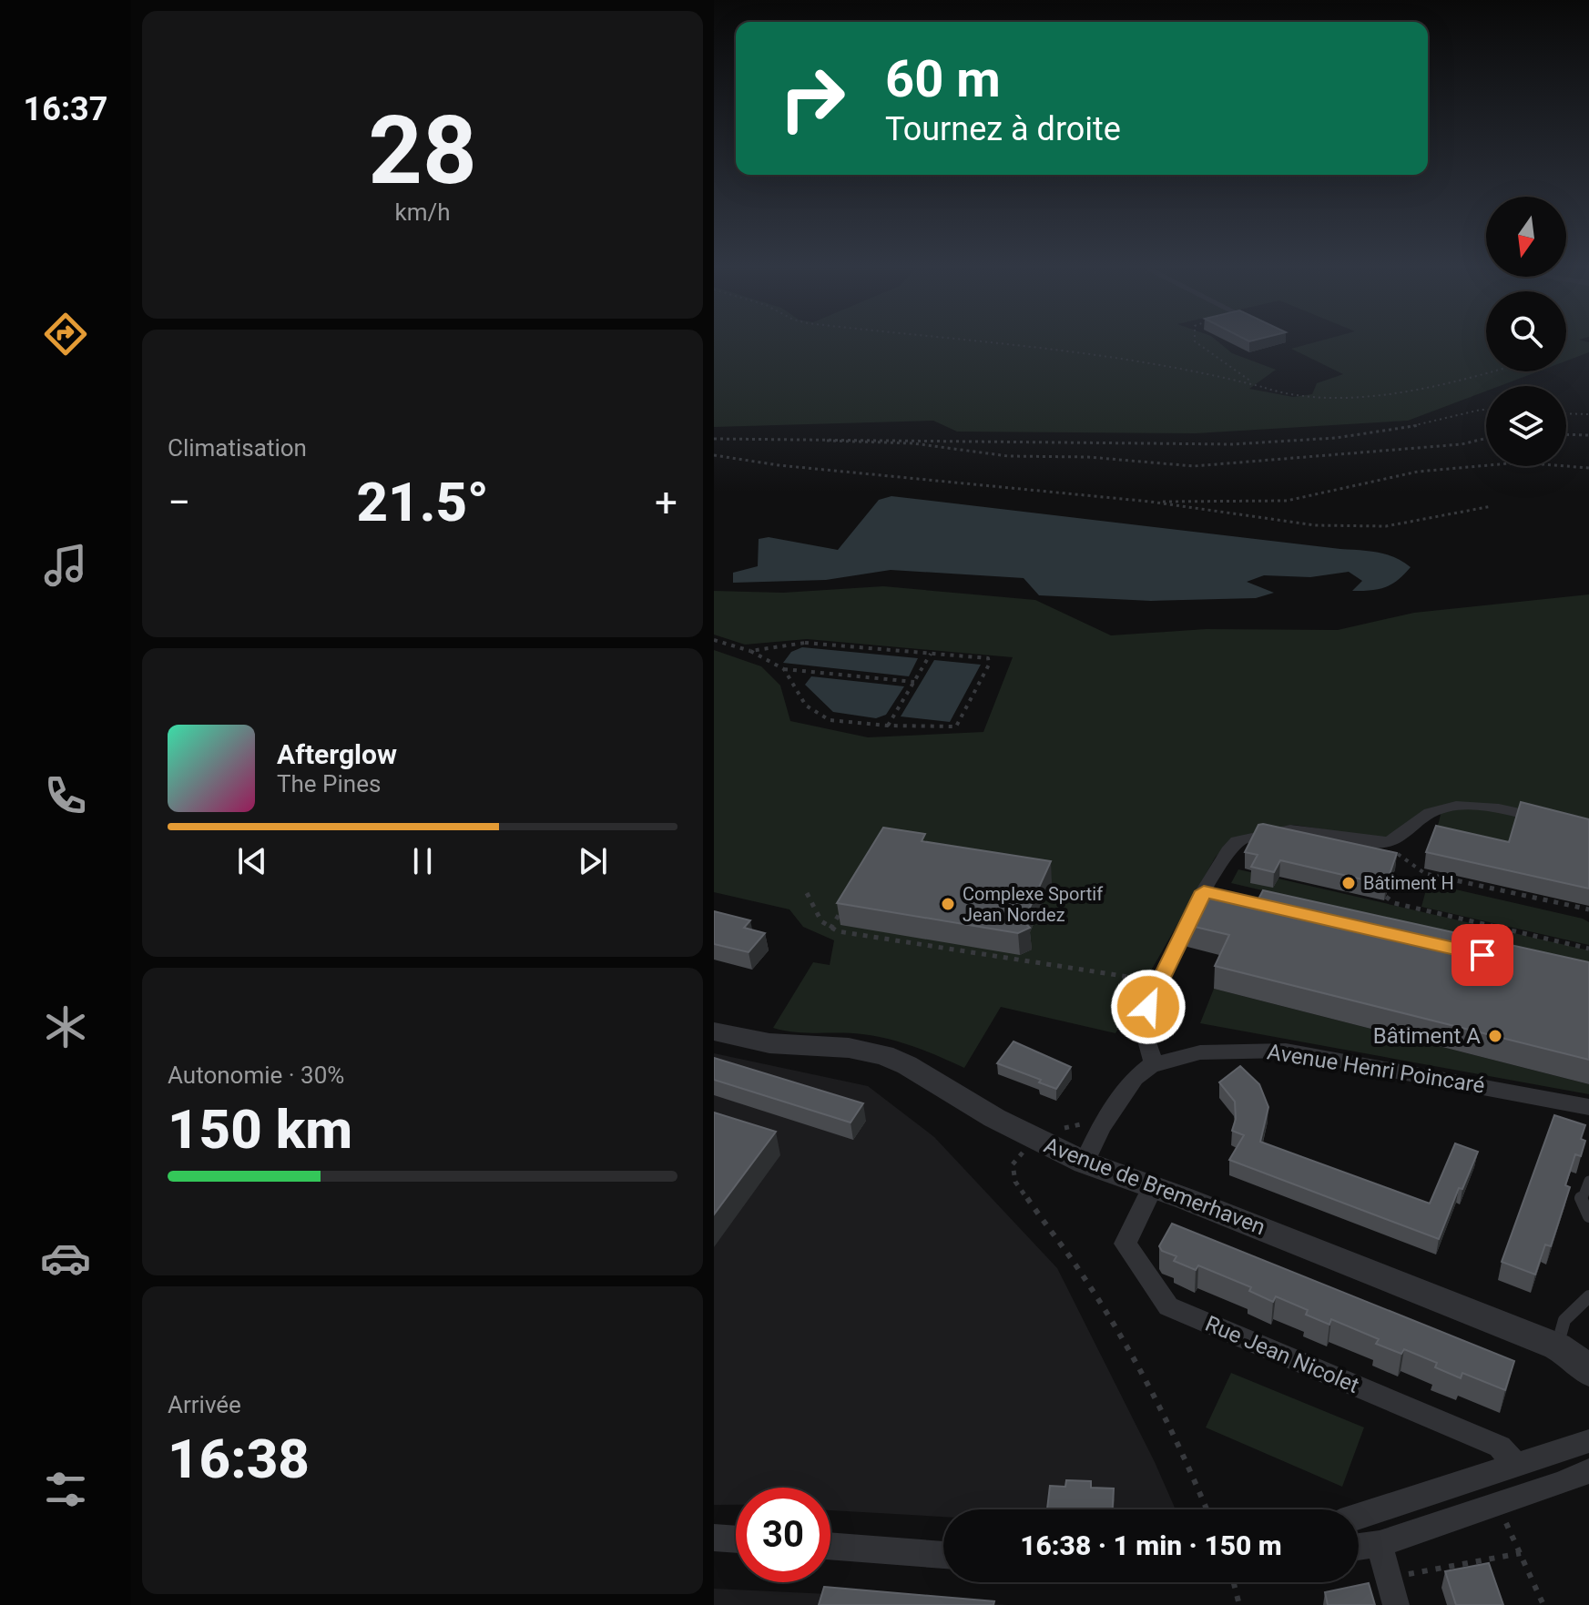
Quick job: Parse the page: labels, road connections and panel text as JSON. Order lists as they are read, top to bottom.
{
  "streets": {
    "street": ["Avenue Henri Poincaré", "Avenue de Bremerhaven", "Rue Jean Nicolet"]
  },
  "crossings": [
    ["Avenue Henri Poincaré", "Avenue de Bremerhaven"],
    ["Avenue de Bremerhaven", "Rue Jean Nicolet"]
  ],
  "places": ["Bâtiment H", "Complexe Sportif Jean Nordez", "Bâtiment A"],
  "north": "bottom",
  "page": {
    "tabs": "16:37",
    "tile": [
      ["28", "km/h"],
      "Climatisation",
      ["Autonomie · 30%", "150 km"],
      ["Arrivée", "16:38"]
    ],
    "turn": ["60 m", "Tournez à droite"],
    "heat": ["−", "21.5°", "+"],
    "song": ["Afterglow", "The Pines"],
    "limit": "30",
    "trip": "16:38 · 1 min · 150 m"
  }
}
